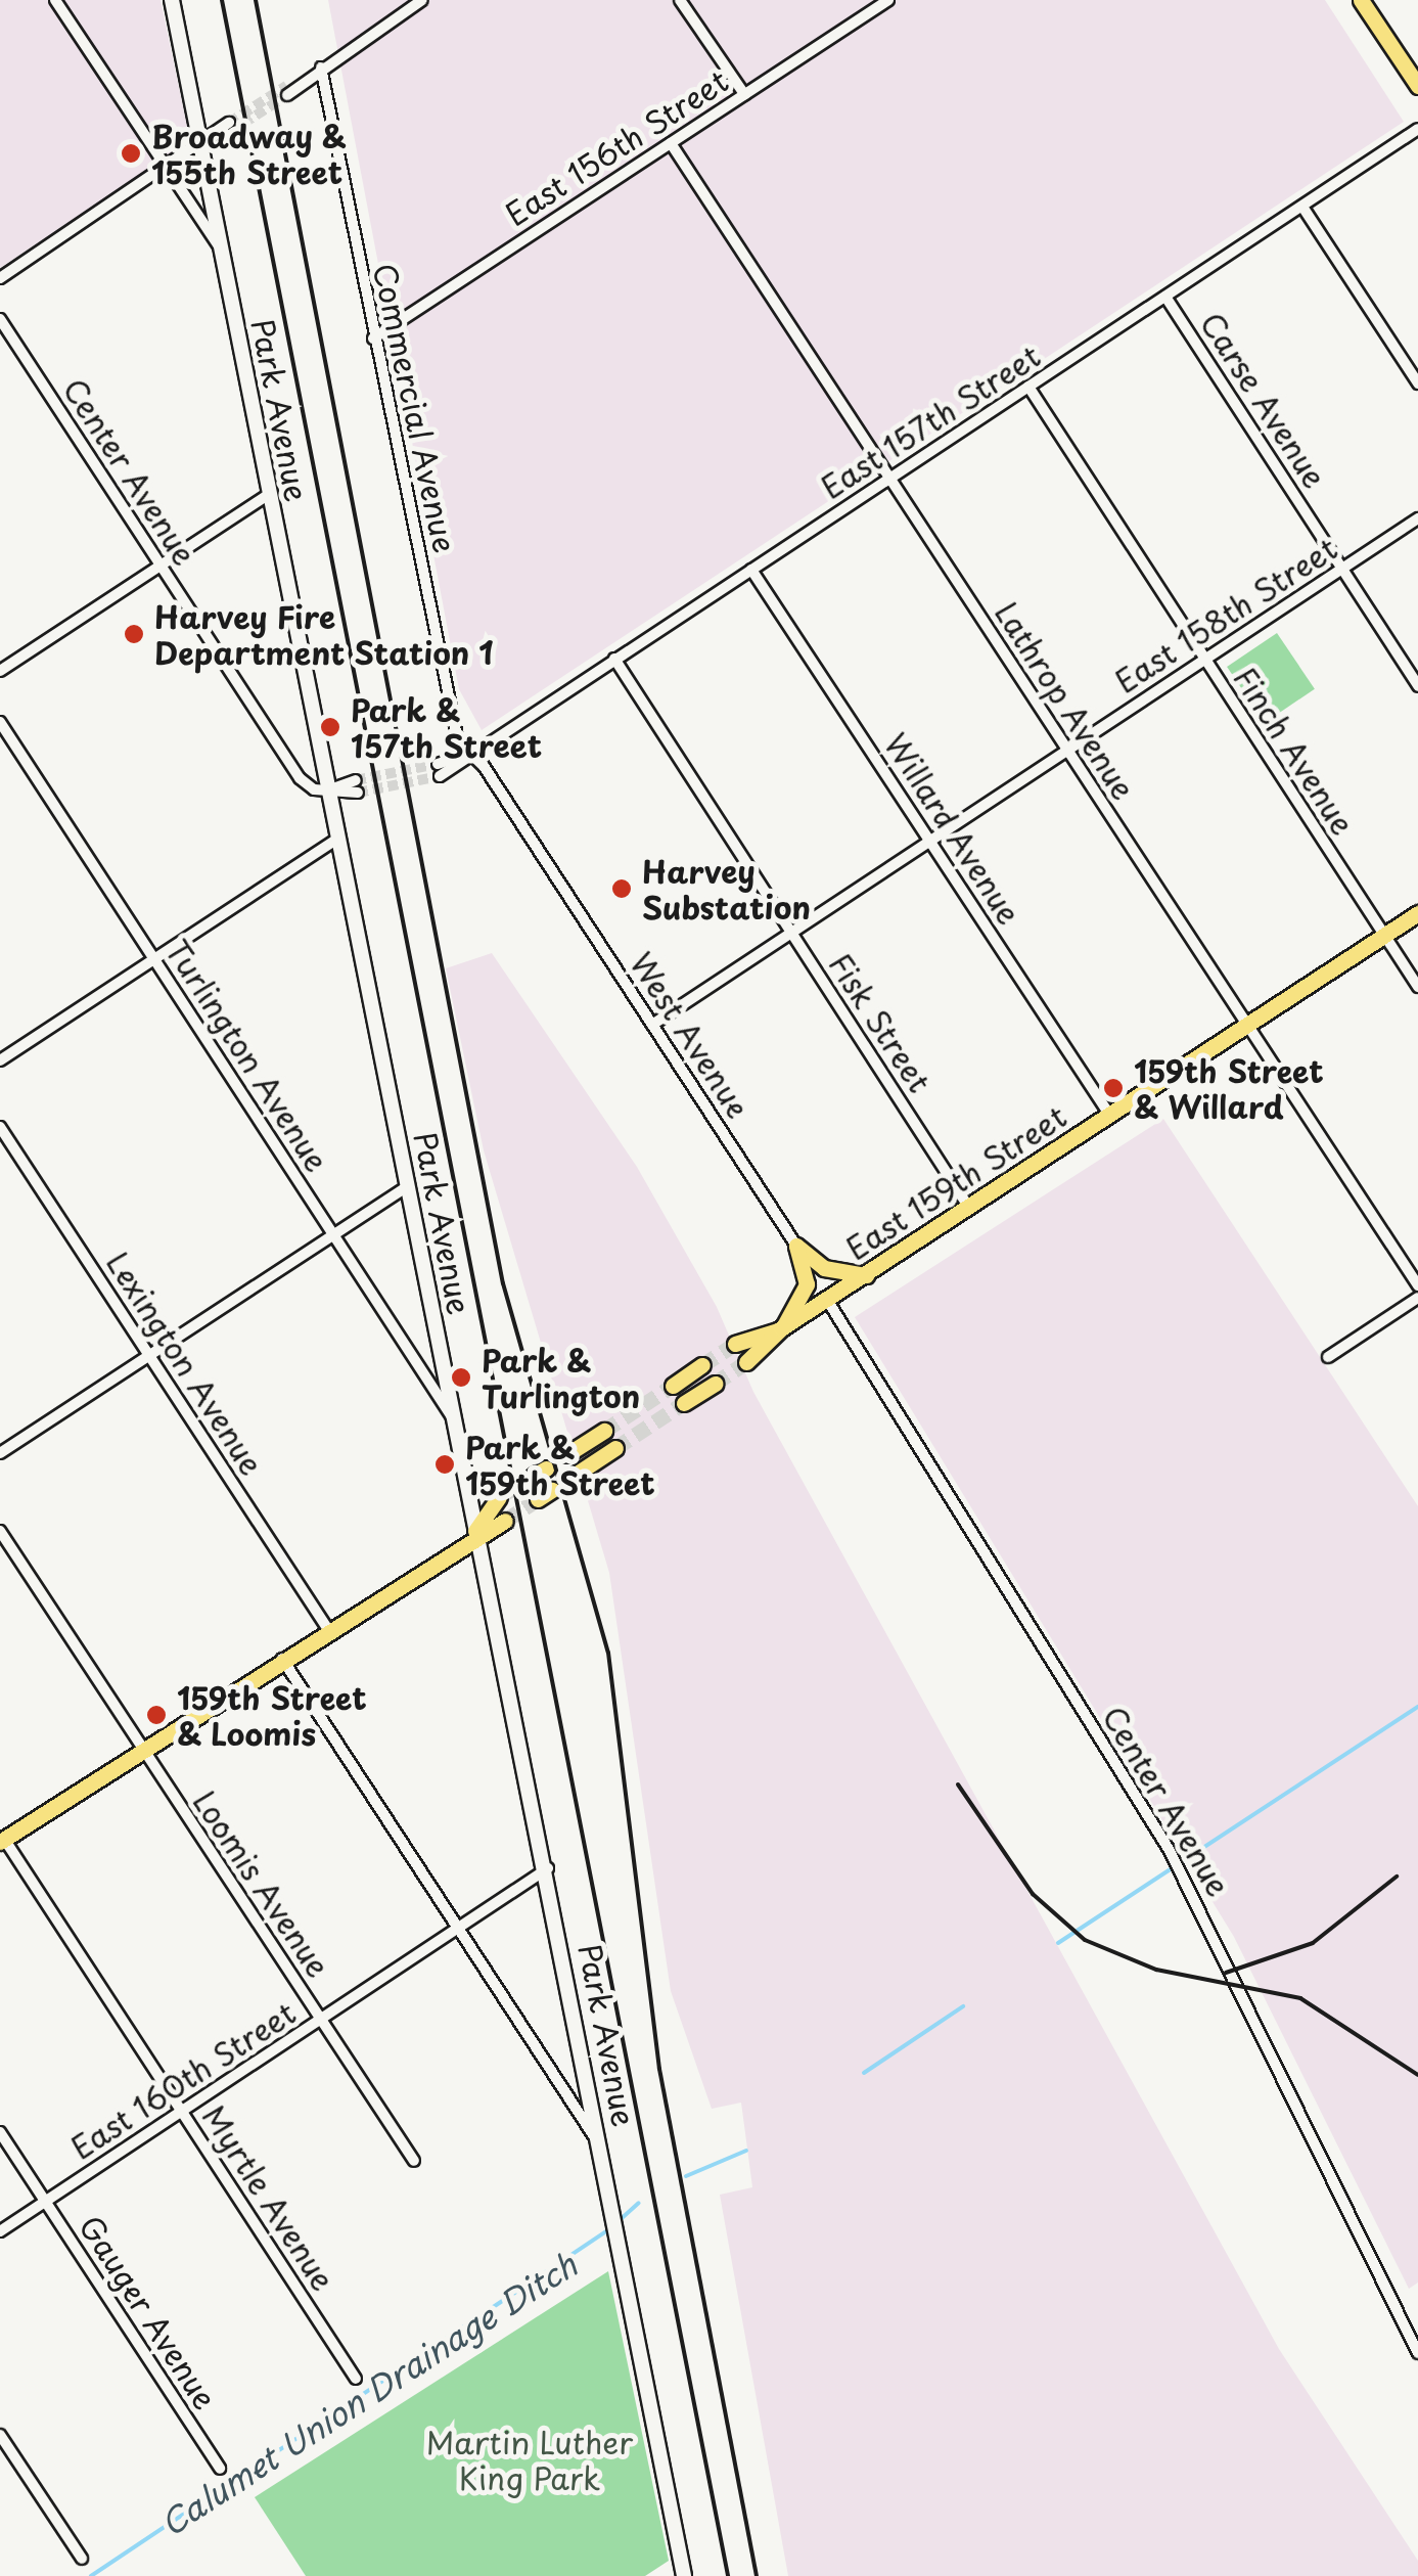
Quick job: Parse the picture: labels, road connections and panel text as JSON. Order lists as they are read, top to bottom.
{
  "streets": {
    "main road": ["East 159th Street"],
    "street": [
      "East 156th Street",
      "Carse Avenue",
      "Commercial Avenue",
      "Park Avenue",
      "East 157th Street",
      "Center Avenue",
      "East 158th Street",
      "Lathrop Avenue",
      "Finch Avenue",
      "Willard Avenue",
      "Fisk Street",
      "West Avenue",
      "Turlington Avenue",
      "Lexington Avenue",
      "Loomis Avenue",
      "East 160th Street",
      "Myrtle Avenue",
      "Gauger Avenue"
    ]
  },
  "crossings": [
    ["East 156th Street", "Commercial Avenue"],
    ["East 156th Street", "Lathrop Avenue"],
    ["Carse Avenue", "East 157th Street"],
    ["Carse Avenue", "East 158th Street"],
    ["Commercial Avenue", "East 157th Street"],
    ["Commercial Avenue", "West Avenue"],
    ["Park Avenue", "Center Avenue"],
    ["Park Avenue", "Turlington Avenue"],
    ["Park Avenue", "East 160th Street"],
    ["East 157th Street", "Lathrop Avenue"],
    ["East 157th Street", "Finch Avenue"],
    ["East 157th Street", "Willard Avenue"],
    ["East 157th Street", "Fisk Street"],
    ["East 157th Street", "West Avenue"],
    ["Center Avenue", "East 159th Street"],
    ["East 158th Street", "Lathrop Avenue"],
    ["East 158th Street", "Finch Avenue"],
    ["East 158th Street", "Willard Avenue"],
    ["East 158th Street", "Fisk Street"],
    ["East 158th Street", "West Avenue"],
    ["Lathrop Avenue", "East 159th Street"],
    ["Finch Avenue", "East 159th Street"],
    ["Willard Avenue", "East 159th Street"],
    ["Fisk Street", "East 159th Street"],
    ["Loomis Avenue", "East 160th Street"],
    ["East 160th Street", "Myrtle Avenue"],
    ["East 160th Street", "Gauger Avenue"]
  ],
  "water": ["Calumet Union Drainage Ditch"],
  "parks": ["Martin Luther King Park"],
  "places": [
    "Broadway & 155th Street",
    "Harvey Fire Department Station 1",
    "Park & 157th Street",
    "Harvey Substation",
    "159th Street & Willard",
    "Park & Turlington",
    "Park & 159th Street",
    "159th Street & Loomis"
  ]
}
